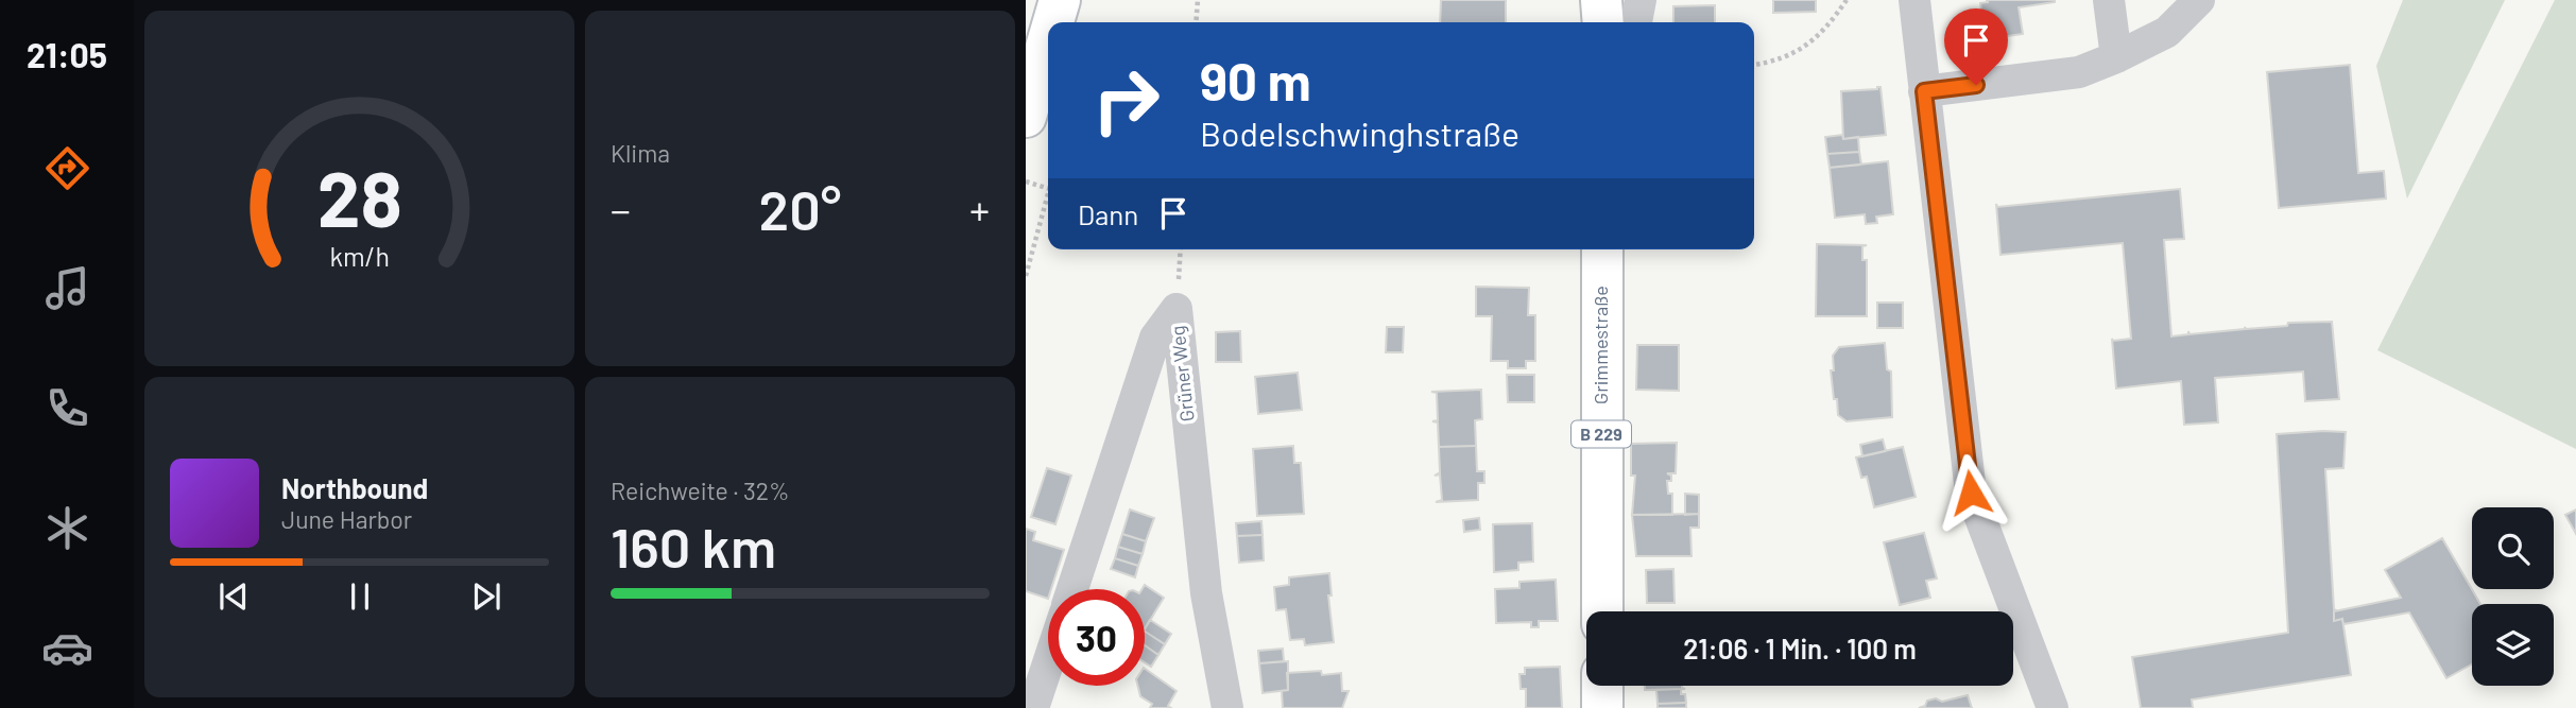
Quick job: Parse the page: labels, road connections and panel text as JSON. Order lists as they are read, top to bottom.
{
  "streets": {
    "main road": ["Grimmestraße", "B 229"],
    "street": ["Grüner Weg"]
  },
  "page": {
    "tabs": "21:05",
    "tile": [
      "Klima",
      ["Reichweite · 32%", "160 km"]
    ],
    "turn": ["90 m", "Bodelschwinghstraße"],
    "heat": ["−", "20°", "+"],
    "then": "Dann",
    "song": ["Northbound", "June Harbor"],
    "limit": "30",
    "trip": "21:06 · 1 Min. · 100 m",
    "gauge": ["28", "km/h"]
  }
}
